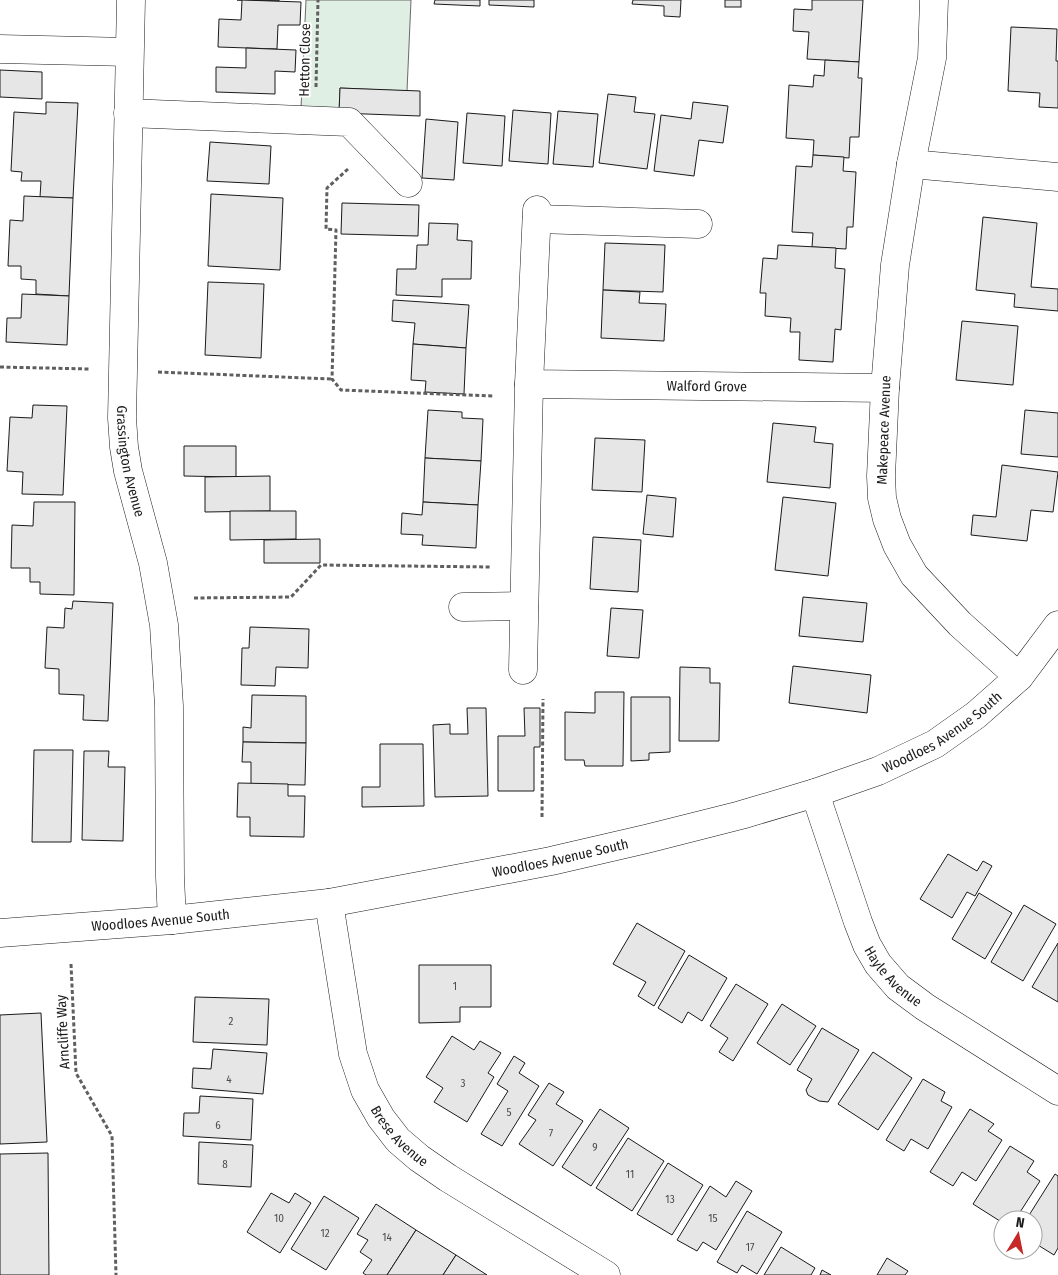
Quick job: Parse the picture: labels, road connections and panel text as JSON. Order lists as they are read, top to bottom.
{
  "streets": {
    "street": [
      "Walford Grove",
      "Makepeace Avenue",
      "Grassington Avenue",
      "Woodloes Avenue South",
      "Hayle Avenue",
      "Brese Avenue"
    ],
    "path": ["Hetton Close", "Arncliffe Way"]
  },
  "crossings": [
    ["Walford Grove", "Makepeace Avenue"],
    ["Makepeace Avenue", "Woodloes Avenue South"],
    ["Grassington Avenue", "Woodloes Avenue South"],
    ["Woodloes Avenue South", "Hayle Avenue"],
    ["Woodloes Avenue South", "Arncliffe Way"],
    ["Woodloes Avenue South", "Brese Avenue"]
  ],
  "house_numbers": [
    "1",
    "2",
    "4",
    "3",
    "5",
    "6",
    "7",
    "9",
    "8",
    "11",
    "13",
    "10",
    "15",
    "12",
    "14",
    "17"
  ],
  "north": "top"
}
